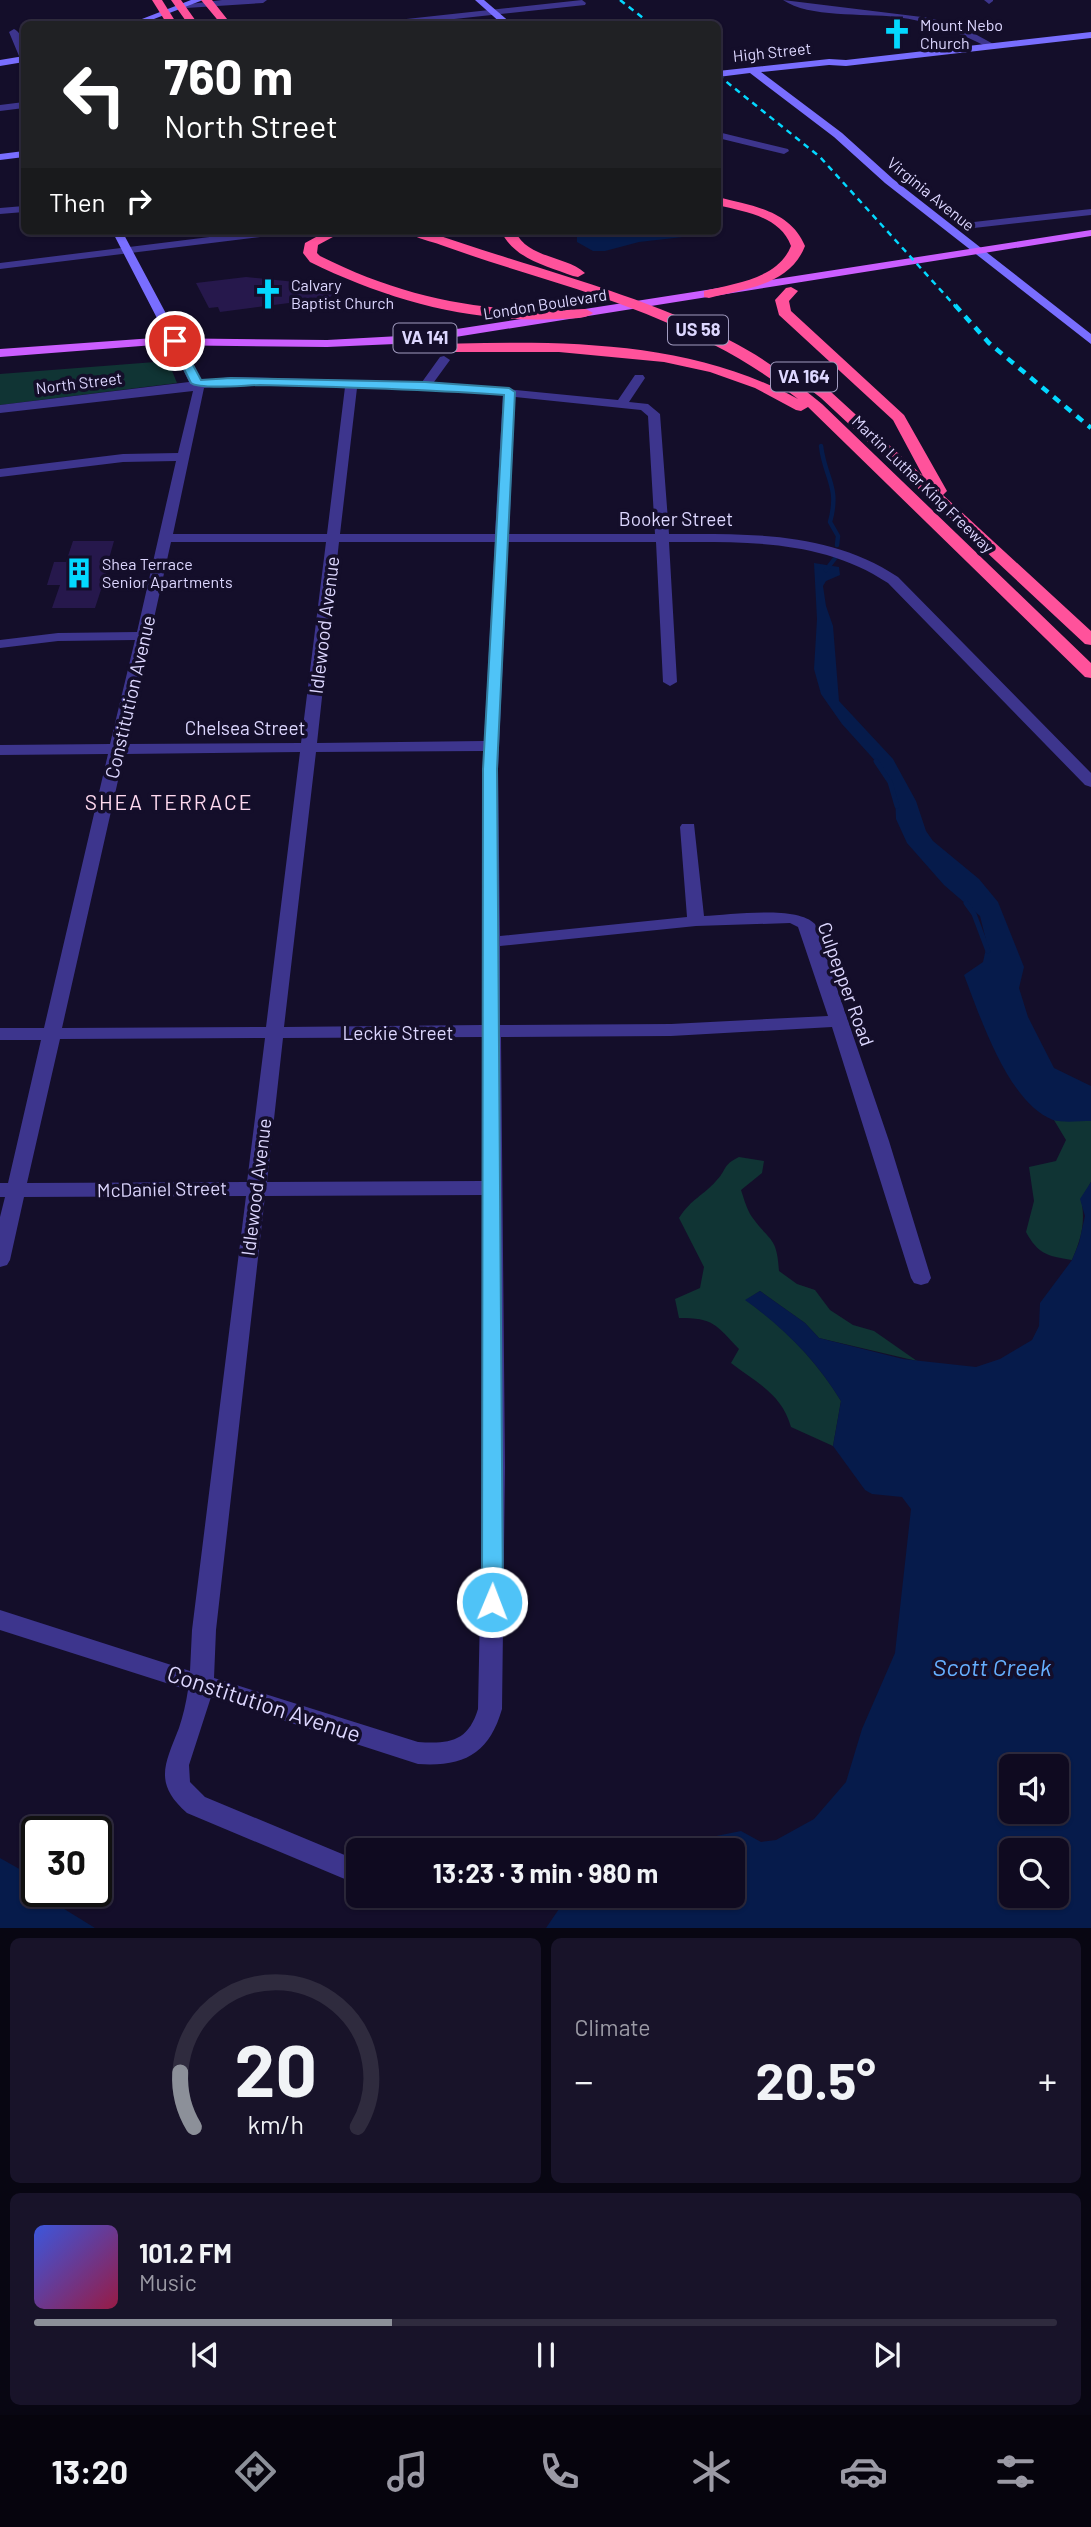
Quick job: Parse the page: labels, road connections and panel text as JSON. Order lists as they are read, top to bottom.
{
  "streets": {
    "highway": ["US 58", "VA 164", "Martin Luther King Freeway"],
    "main road": ["London Boulevard", "VA 141"],
    "street": [
      "High Street",
      "Virginia Avenue",
      "North Street",
      "Booker Street",
      "Idlewood Avenue",
      "Constitution Avenue",
      "Chelsea Street",
      "Culpepper Road",
      "Leckie Street",
      "McDaniel Street"
    ]
  },
  "crossings": [
    ["High Street", "Virginia Avenue"],
    ["London Boulevard", "US 58"],
    ["US 58", "Martin Luther King Freeway"],
    ["VA 164", "Martin Luther King Freeway"],
    ["North Street", "Booker Street"],
    ["North Street", "Idlewood Avenue"],
    ["North Street", "Constitution Avenue"],
    ["Booker Street", "Idlewood Avenue"],
    ["Booker Street", "Constitution Avenue"],
    ["Idlewood Avenue", "Constitution Avenue"],
    ["Idlewood Avenue", "Chelsea Street"],
    ["Idlewood Avenue", "Leckie Street"],
    ["Idlewood Avenue", "McDaniel Street"],
    ["Constitution Avenue", "Chelsea Street"],
    ["Constitution Avenue", "Leckie Street"],
    ["Constitution Avenue", "McDaniel Street"],
    ["Culpepper Road", "Leckie Street"]
  ],
  "districts": ["SHEA TERRACE"],
  "water": ["Scott Creek"],
  "places": {
    "church": ["Mount Nebo Church", "Calvary Baptist Church"],
    "building": ["Shea Terrace Senior Apartments"]
  },
  "page": {
    "turn": ["760 m", "North Street"],
    "then": "Then",
    "limit": "30",
    "trip": "13:23 · 3 min · 980 m",
    "tile": "Climate",
    "heat": ["−", "20.5°", "+"],
    "song": ["101.2 FM", "Music"],
    "tabs": "13:20",
    "gauge": ["20", "km/h"]
  }
}
